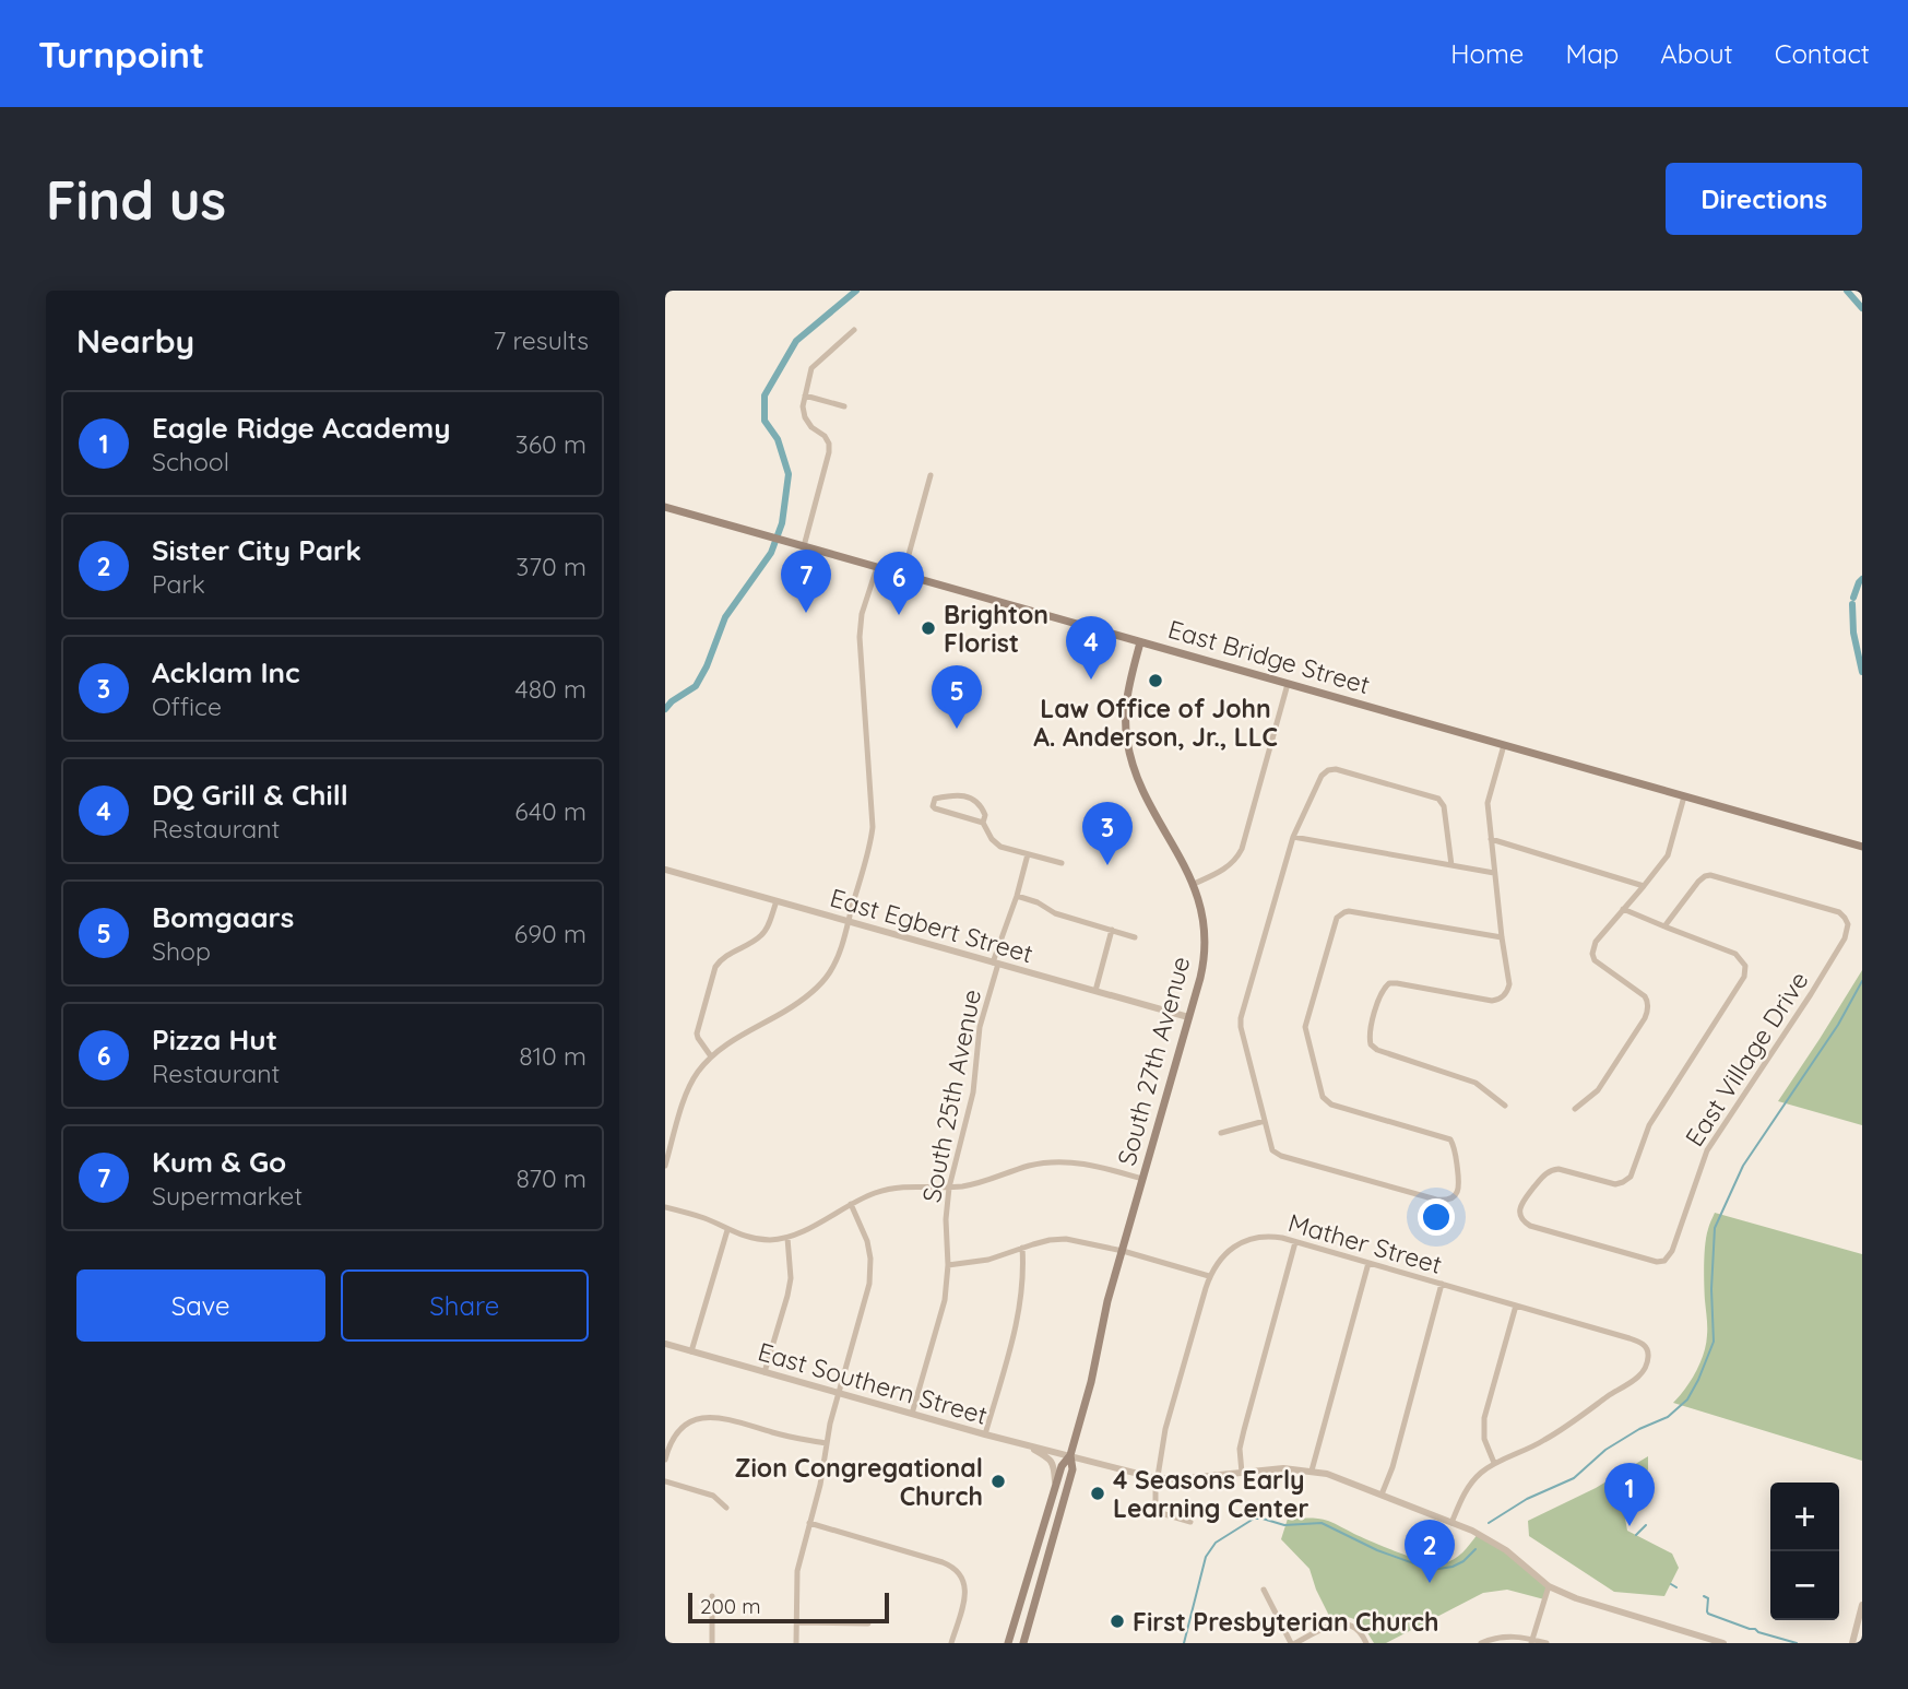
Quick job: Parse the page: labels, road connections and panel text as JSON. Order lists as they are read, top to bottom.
{
  "streets": {
    "main road": ["East Bridge Street", "South 27th Avenue"],
    "street": [
      "East Egbert Street",
      "East Village Drive",
      "South 25th Avenue",
      "Mather Street",
      "East Southern Street"
    ]
  },
  "crossings": [
    ["East Bridge Street", "South 27th Avenue"],
    ["East Egbert Street", "South 27th Avenue"],
    ["East Egbert Street", "South 25th Avenue"],
    ["South 27th Avenue", "East Southern Street"],
    ["South 25th Avenue", "East Southern Street"]
  ],
  "places": [
    "Brighton Florist",
    "Law Office of John A. Anderson, Jr., LLC",
    "Zion Congregational Church",
    "4 Seasons Early Learning Center",
    "First Presbyterian Church"
  ],
  "scale_bar": "200 m",
  "page": {
    "header": "Turnpoint",
    "nav": [
      "Home",
      "Map",
      "About",
      "Contact"
    ],
    "buttons": [
      "Directions",
      ["Save", "Share"]
    ],
    "title": "Find us",
    "heading": ["Nearby", "7 results"],
    "list": [
      {
        "mark": "1",
        "name": "Eagle Ridge Academy",
        "note": "School",
        "value": "360 m"
      },
      {
        "mark": "2",
        "name": "Sister City Park",
        "note": "Park",
        "value": "370 m"
      },
      {
        "mark": "3",
        "name": "Acklam Inc",
        "note": "Office",
        "value": "480 m"
      },
      {
        "mark": "4",
        "name": "DQ Grill & Chill",
        "note": "Restaurant",
        "value": "640 m"
      },
      {
        "mark": "5",
        "name": "Bomgaars",
        "note": "Shop",
        "value": "690 m"
      },
      {
        "mark": "6",
        "name": "Pizza Hut",
        "note": "Restaurant",
        "value": "810 m"
      },
      {
        "mark": "7",
        "name": "Kum & Go",
        "note": "Supermarket",
        "value": "870 m"
      }
    ],
    "pins": [
      "7",
      "6",
      "4",
      "5",
      "3",
      "1",
      "2"
    ],
    "map_buttons": ["+", "−"],
    "scale": "200 m"
  }
}
